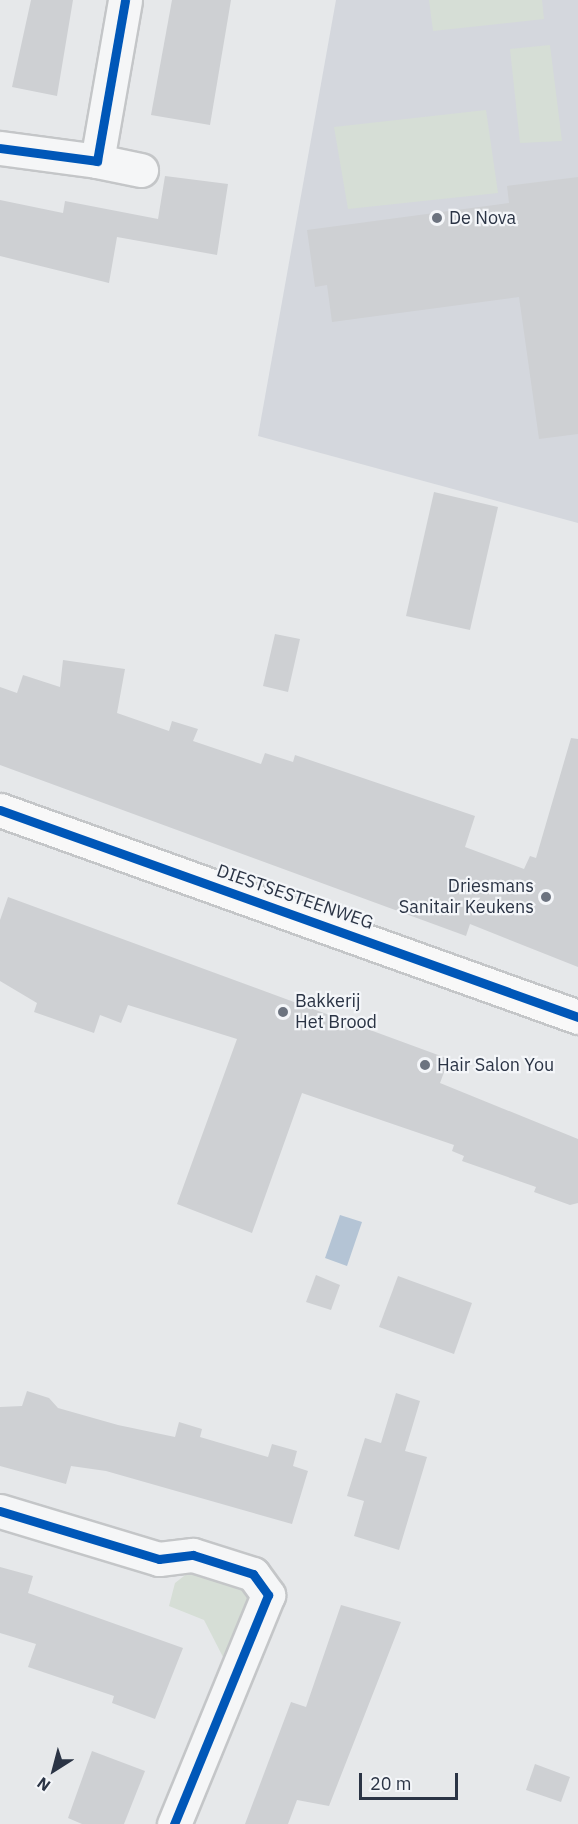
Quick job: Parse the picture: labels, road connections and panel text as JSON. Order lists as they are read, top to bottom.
{
  "streets": {
    "main road": ["DIESTSESTEENWEG"]
  },
  "places": [
    "De Nova",
    "Driesmans Sanitair Keukens",
    "Bakkerij Het Brood",
    "Hair Salon You"
  ],
  "scale_bar": "20 m",
  "north": "bottom left"
}
